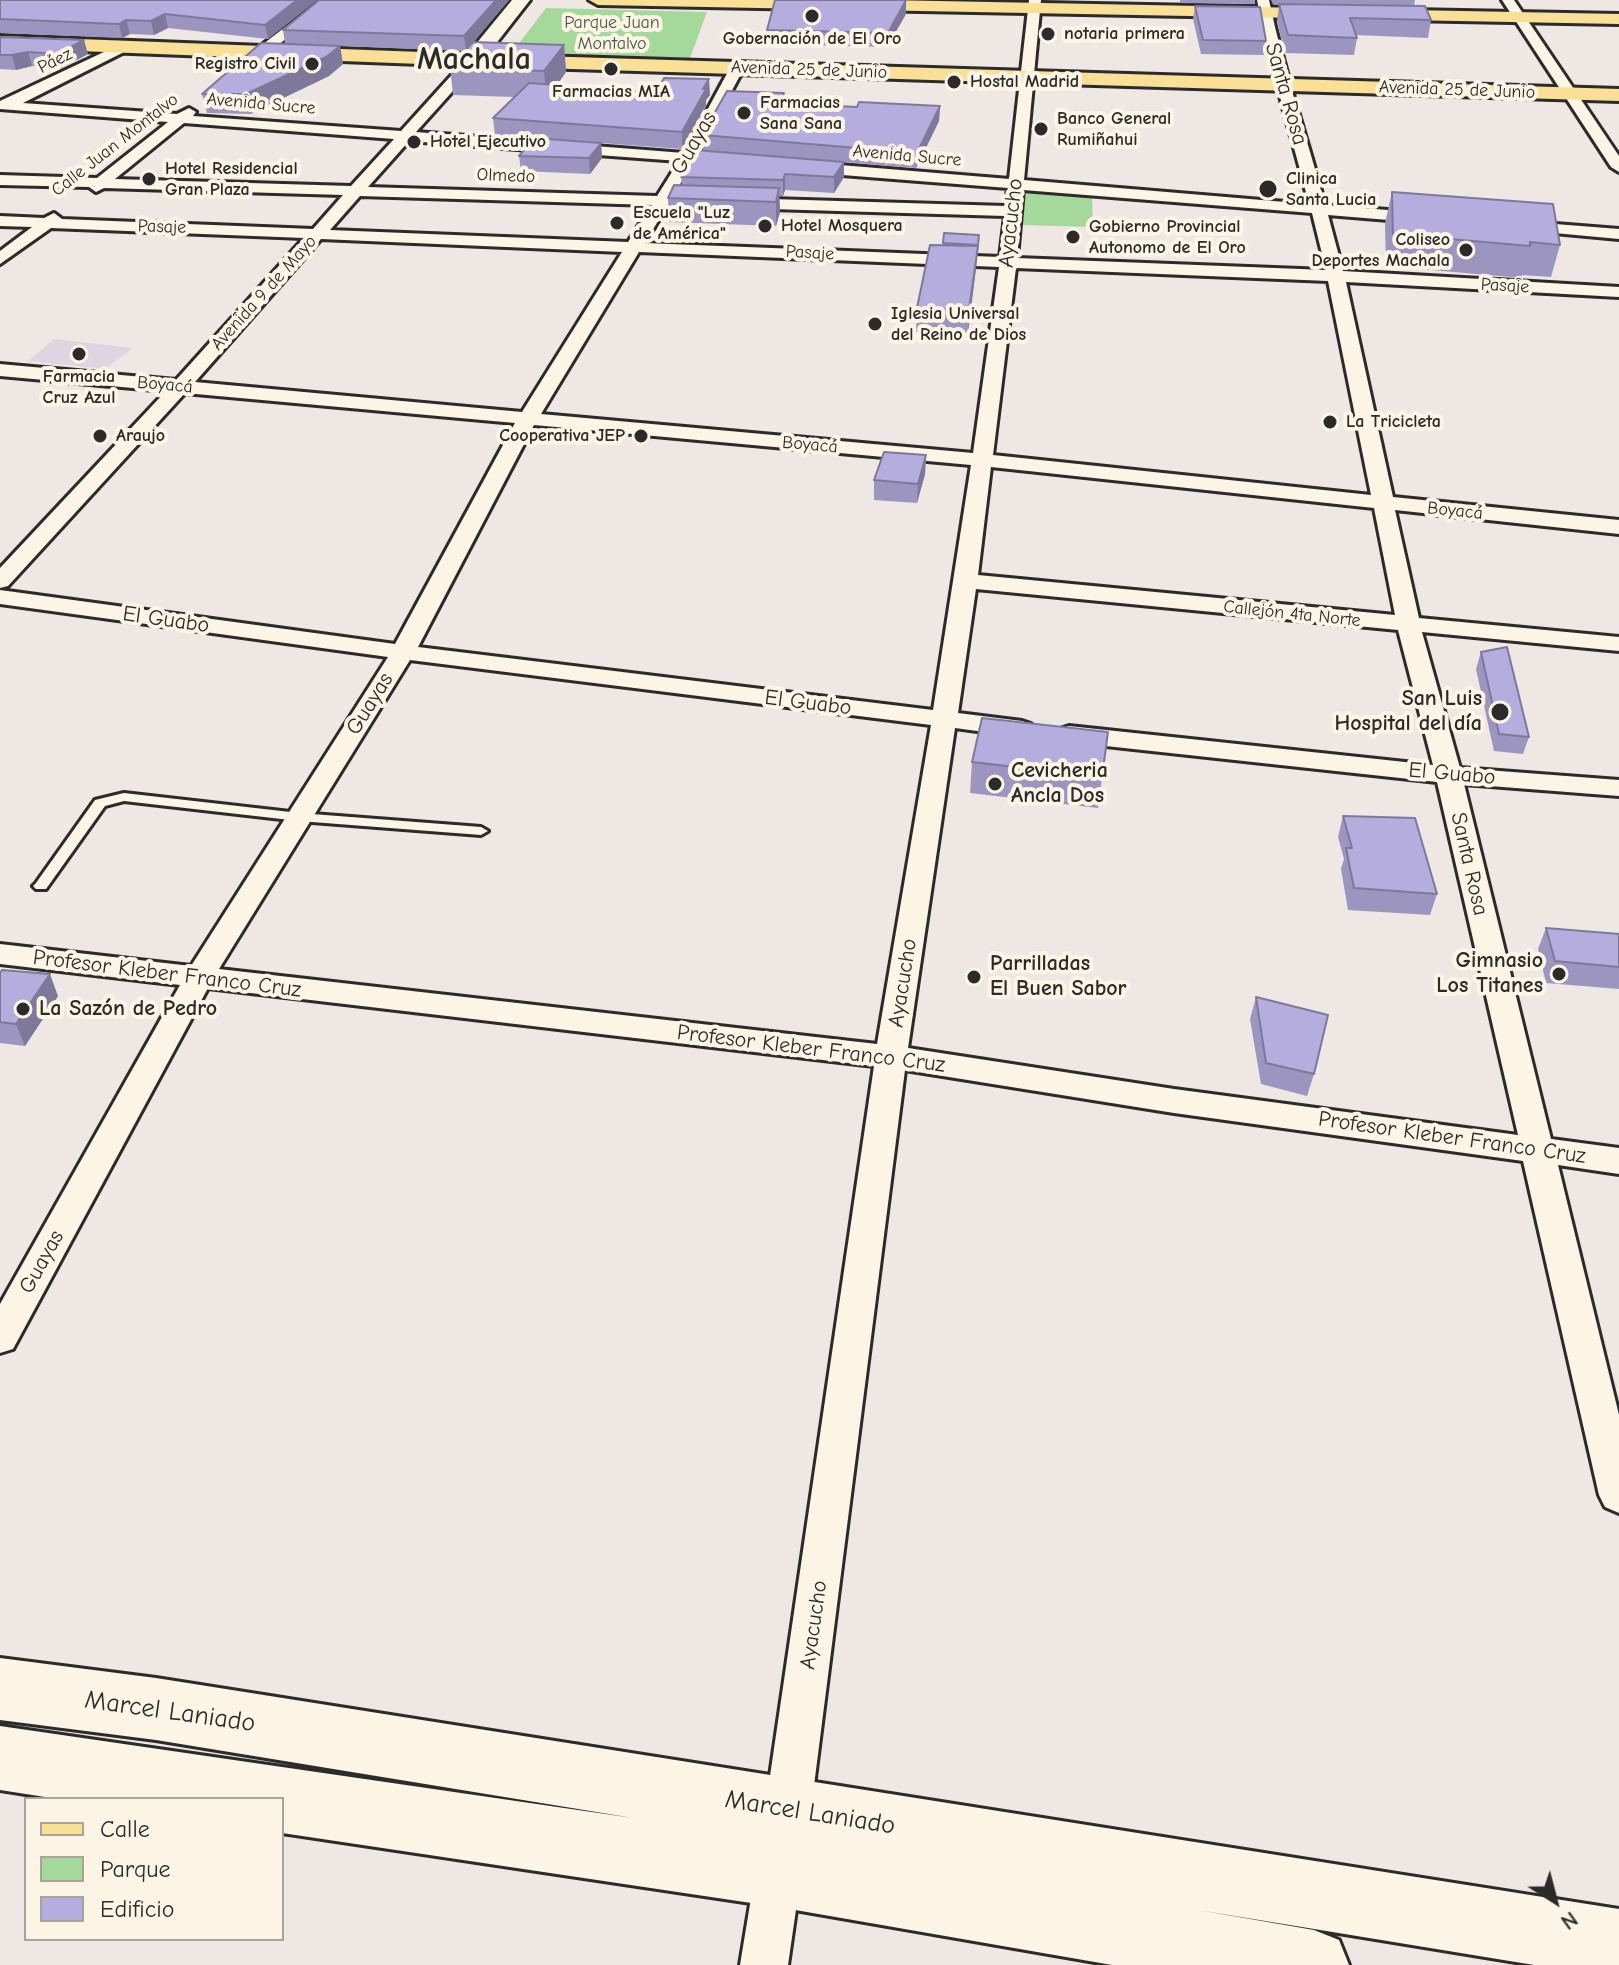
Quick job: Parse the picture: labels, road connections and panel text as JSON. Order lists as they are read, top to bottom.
{
  "streets": {
    "main road": ["Avenida 25 de Junio"],
    "street": [
      "Páez",
      "Santa Rosa",
      "Avenida Sucre",
      "Guayas",
      "Calle Juan Montalvo",
      "Olmedo",
      "Ayacucho",
      "Pasaje",
      "Avenida 9 de Mayo",
      "Boyacá",
      "Callejón 4ta Norte",
      "El Guabo",
      "Profesor Kleber Franco Cruz",
      "Marcel Laniado"
    ]
  },
  "crossings": [
    ["Páez", "Avenida 25 de Junio"],
    ["Páez", "Avenida Sucre"],
    ["Avenida 25 de Junio", "Santa Rosa"],
    ["Avenida 25 de Junio", "Guayas"],
    ["Avenida 25 de Junio", "Ayacucho"],
    ["Avenida 25 de Junio", "Avenida 9 de Mayo"],
    ["Santa Rosa", "Avenida Sucre"],
    ["Santa Rosa", "Pasaje"],
    ["Santa Rosa", "Boyacá"],
    ["Santa Rosa", "Callejón 4ta Norte"],
    ["Santa Rosa", "El Guabo"],
    ["Santa Rosa", "Profesor Kleber Franco Cruz"],
    ["Avenida Sucre", "Guayas"],
    ["Avenida Sucre", "Calle Juan Montalvo"],
    ["Avenida Sucre", "Ayacucho"],
    ["Avenida Sucre", "Avenida 9 de Mayo"],
    ["Guayas", "Olmedo"],
    ["Guayas", "Pasaje"],
    ["Guayas", "Boyacá"],
    ["Guayas", "El Guabo"],
    ["Guayas", "Profesor Kleber Franco Cruz"],
    ["Calle Juan Montalvo", "Olmedo"],
    ["Calle Juan Montalvo", "Pasaje"],
    ["Olmedo", "Avenida 9 de Mayo"],
    ["Ayacucho", "Pasaje"],
    ["Ayacucho", "Boyacá"],
    ["Ayacucho", "Callejón 4ta Norte"],
    ["Ayacucho", "El Guabo"],
    ["Ayacucho", "Profesor Kleber Franco Cruz"],
    ["Ayacucho", "Marcel Laniado"],
    ["Pasaje", "Avenida 9 de Mayo"],
    ["Avenida 9 de Mayo", "Boyacá"]
  ],
  "districts": ["Machala"],
  "parks": ["Parque Juan Montalvo"],
  "places": [
    "Gobernación de El Oro",
    "notaria primera",
    "Registro Civil",
    "Farmacias MIA",
    "Hostal Madrid",
    "Farmacias Sana Sana",
    "Banco General Rumiñahui",
    "Hotel Ejecutivo",
    "Hotel Residencial Gran Plaza",
    "Clinica Santa Lucia",
    "Escuela \"Luz de América\"",
    "Hotel Mosquera",
    "Gobierno Provincial Autonomo de El Oro",
    "Coliseo Deportes Machala",
    "Iglesia Universal del Reino de Dios",
    "Farmacia Cruz Azul",
    "La Tricicleta",
    "Araujo",
    "Cooperativa JEP",
    "San Luis Hospital del día",
    "Cevicheria Ancla Dos",
    "Gimnasio Los Titanes",
    "Parrilladas El Buen Sabor",
    "La Sazón de Pedro"
  ],
  "legend": ["Calle", "Parque", "Edificio"],
  "north": "bottom right"
}
